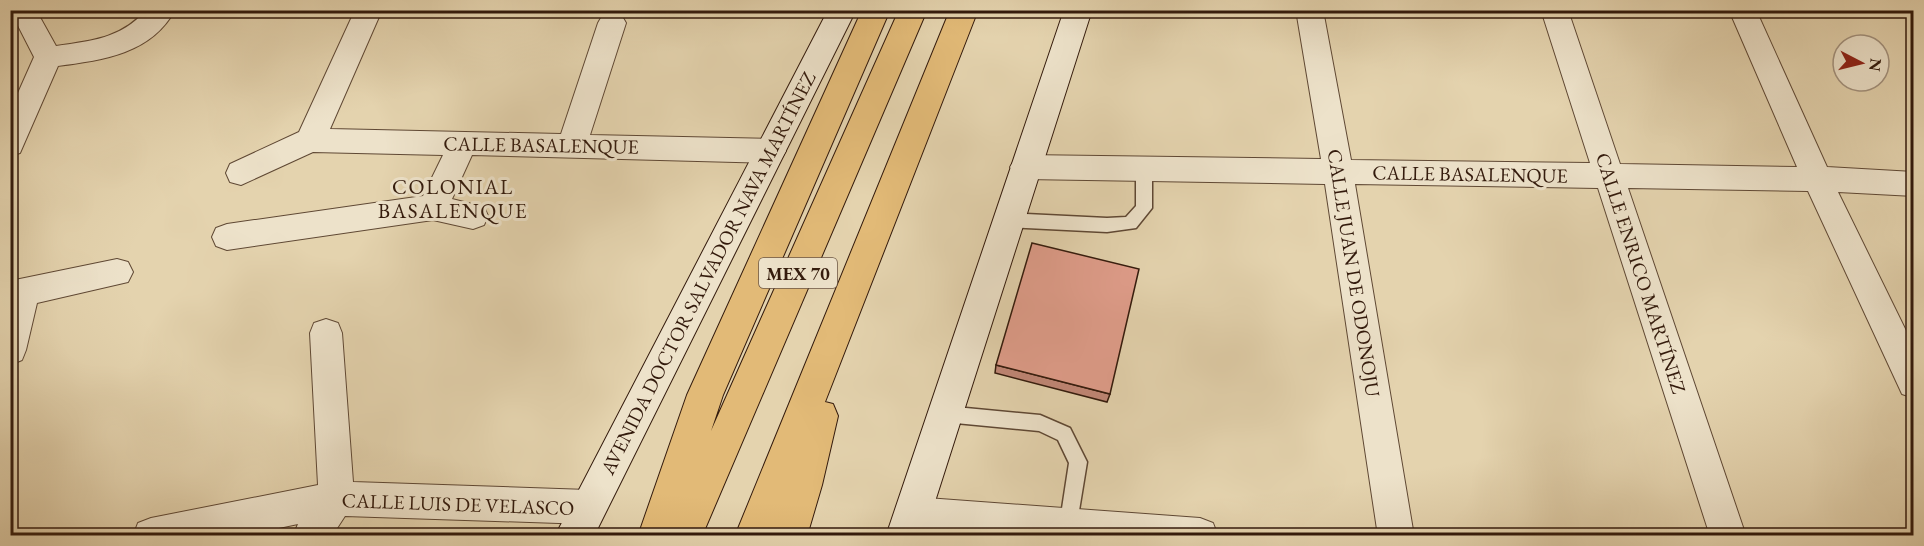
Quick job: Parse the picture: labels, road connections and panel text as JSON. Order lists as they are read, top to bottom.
{
  "streets": {
    "highway": ["MEX 70"],
    "main road": ["AVENIDA DOCTOR SALVADOR NAVA MARTÍNEZ"],
    "street": [
      "CALLE BASALENQUE",
      "CALLE JUAN DE ODONOJU",
      "CALLE ENRICO MARTÍNEZ",
      "CALLE LUIS DE VELASCO"
    ]
  },
  "crossings": [
    ["CALLE BASALENQUE", "AVENIDA DOCTOR SALVADOR NAVA MARTÍNEZ"],
    ["CALLE BASALENQUE", "CALLE JUAN DE ODONOJU"],
    ["CALLE BASALENQUE", "CALLE ENRICO MARTÍNEZ"],
    ["AVENIDA DOCTOR SALVADOR NAVA MARTÍNEZ", "CALLE LUIS DE VELASCO"]
  ],
  "districts": ["COLONIAL BASALENQUE"],
  "north": "right"
}
